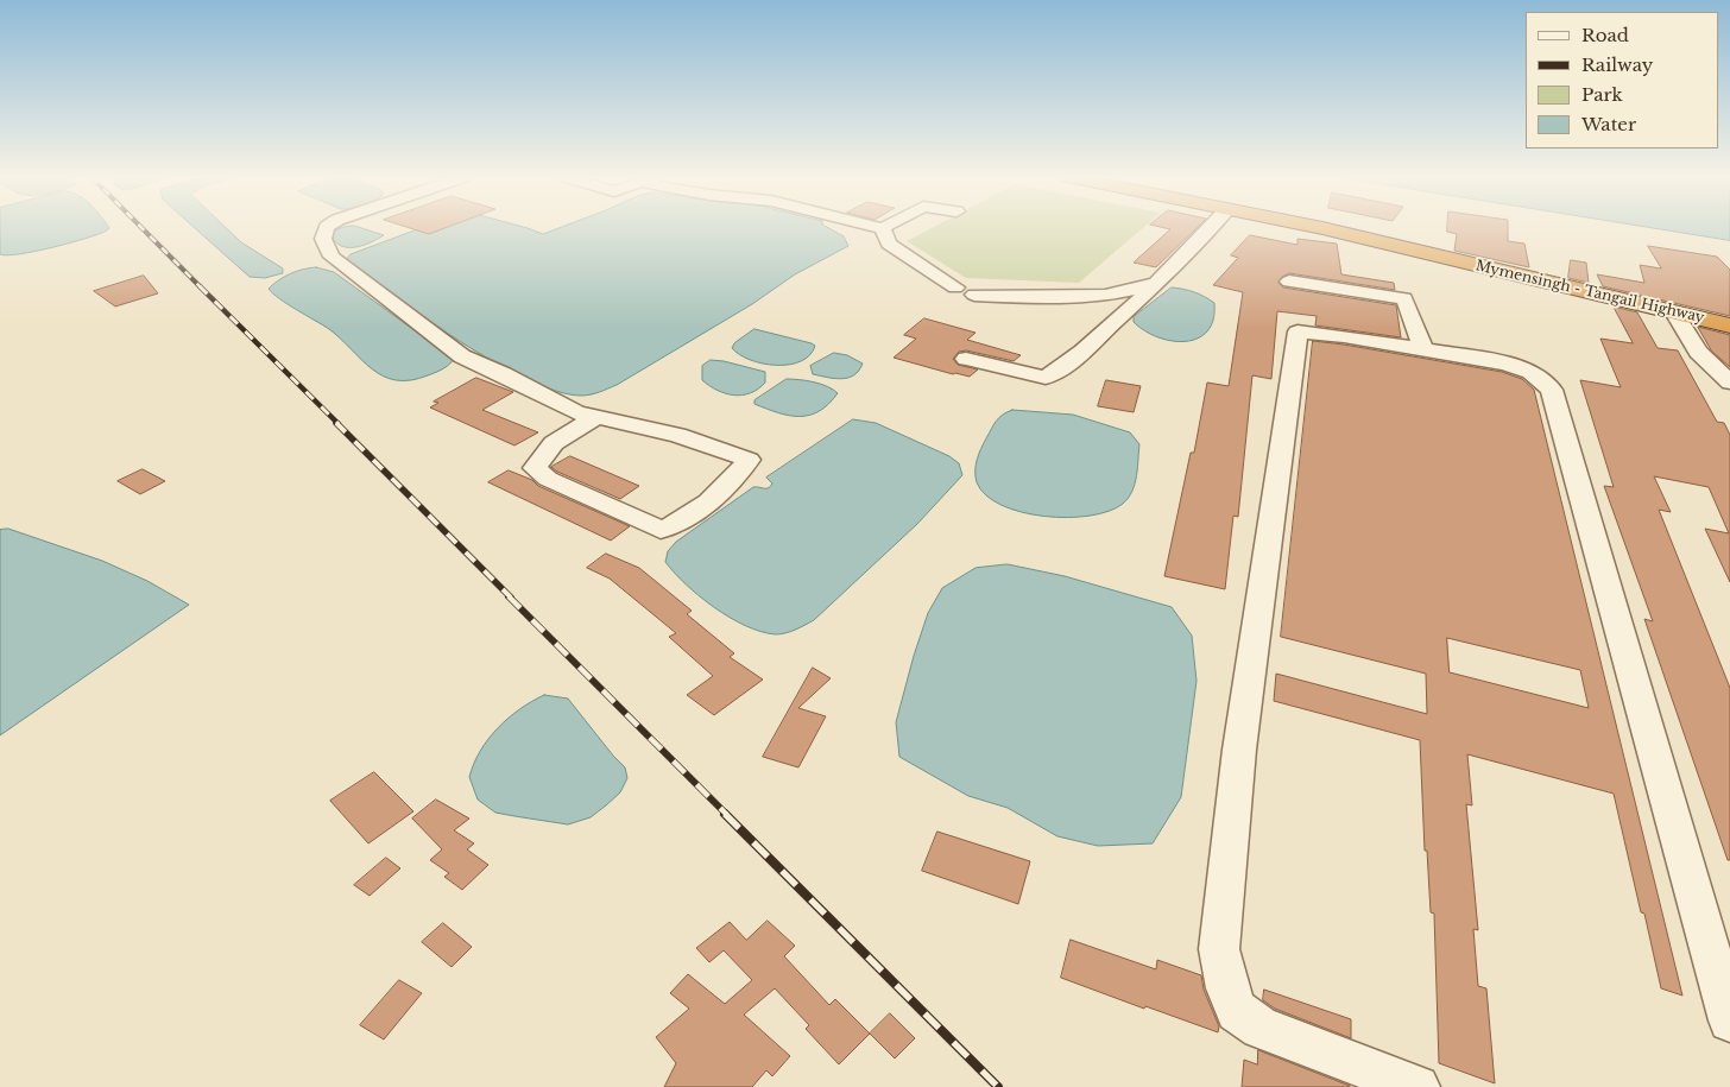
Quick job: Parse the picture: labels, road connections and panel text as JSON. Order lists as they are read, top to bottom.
{
  "streets": {
    "highway": ["Mymensingh - Tangail Highway"]
  },
  "legend": [
    "Road",
    "Railway",
    "Park",
    "Water"
  ]
}
